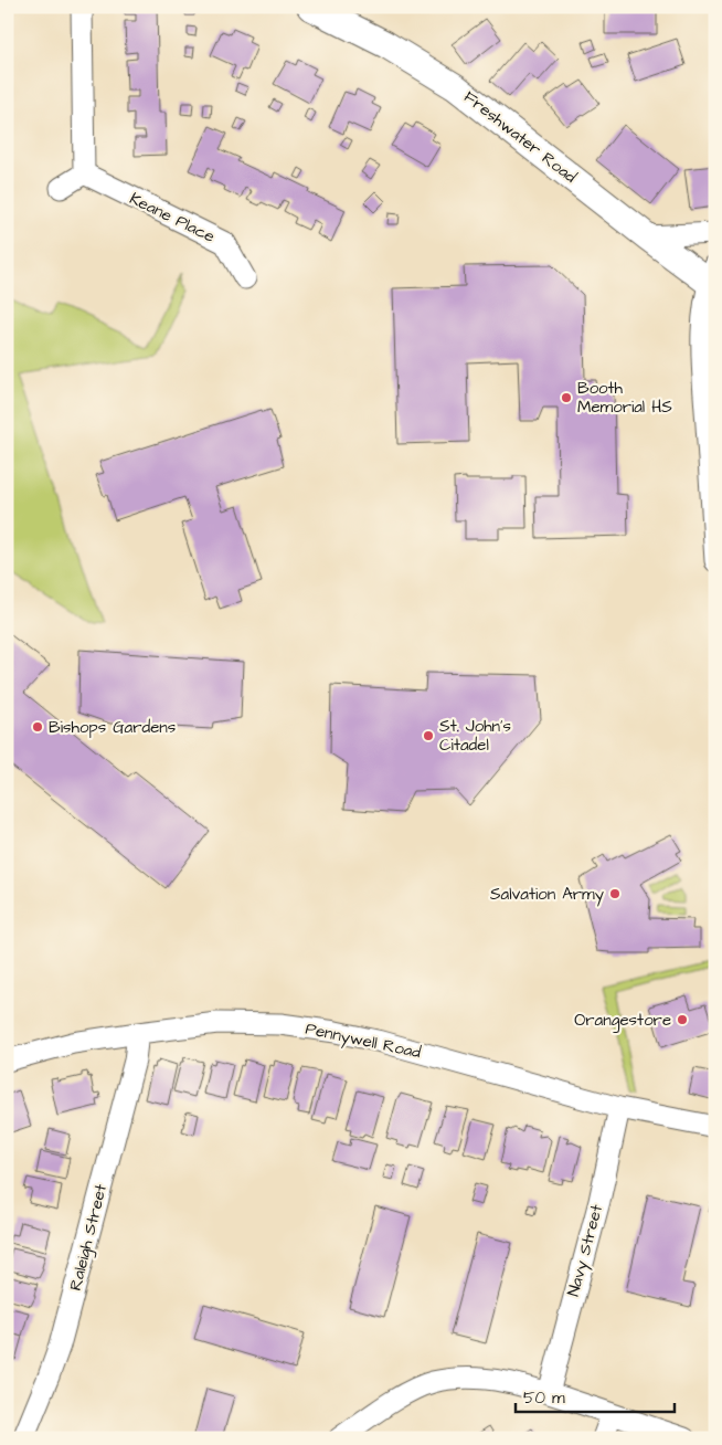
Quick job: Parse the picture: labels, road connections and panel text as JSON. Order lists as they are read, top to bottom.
{
  "streets": {
    "main road": ["Freshwater Road"],
    "street": [
      "Keane Place",
      "Pennywell Road",
      "Raleigh Street",
      "Navy Street"
    ]
  },
  "crossings": [
    ["Pennywell Road", "Raleigh Street"],
    ["Pennywell Road", "Navy Street"]
  ],
  "places": [
    "Booth Memorial HS",
    "Bishops Gardens",
    "St. John's Citadel",
    "Salvation Army",
    "Orangestore"
  ],
  "scale_bar": "50 m"
}
